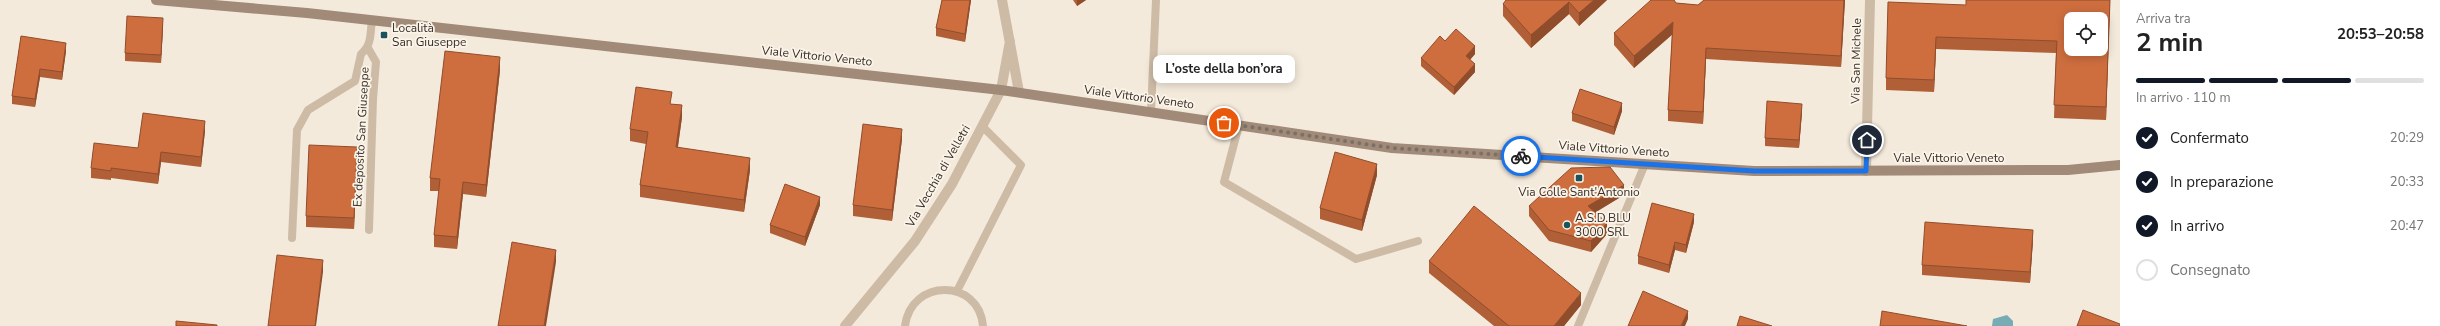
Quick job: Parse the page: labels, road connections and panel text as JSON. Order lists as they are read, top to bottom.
{
  "streets": {
    "main road": ["Viale Vittorio Veneto"],
    "street": ["Via San Michele", "Via Vecchia di Velletri"],
    "lane": ["Ex deposito San Giuseppe"]
  },
  "crossings": [
    ["Viale Vittorio Veneto", "Via San Michele"],
    ["Viale Vittorio Veneto", "Via Vecchia di Velletri"]
  ],
  "places": {
    "transit": ["Località San Giuseppe", "Via Colle Sant'Antonio"],
    "other": ["L’oste della bon’ora", "A.S.D.BLU 3000 SRL"]
  },
  "page": {
    "heading": ["2 min", "Arriva tra", "20:53–20:58"],
    "bubble": "L’oste della bon’ora",
    "bar": "In arrivo · 110 m",
    "list": [
      ["Confermato", "20:29"],
      ["In preparazione", "20:33"],
      ["In arrivo", "20:47"],
      "Consegnato"
    ]
  }
}
